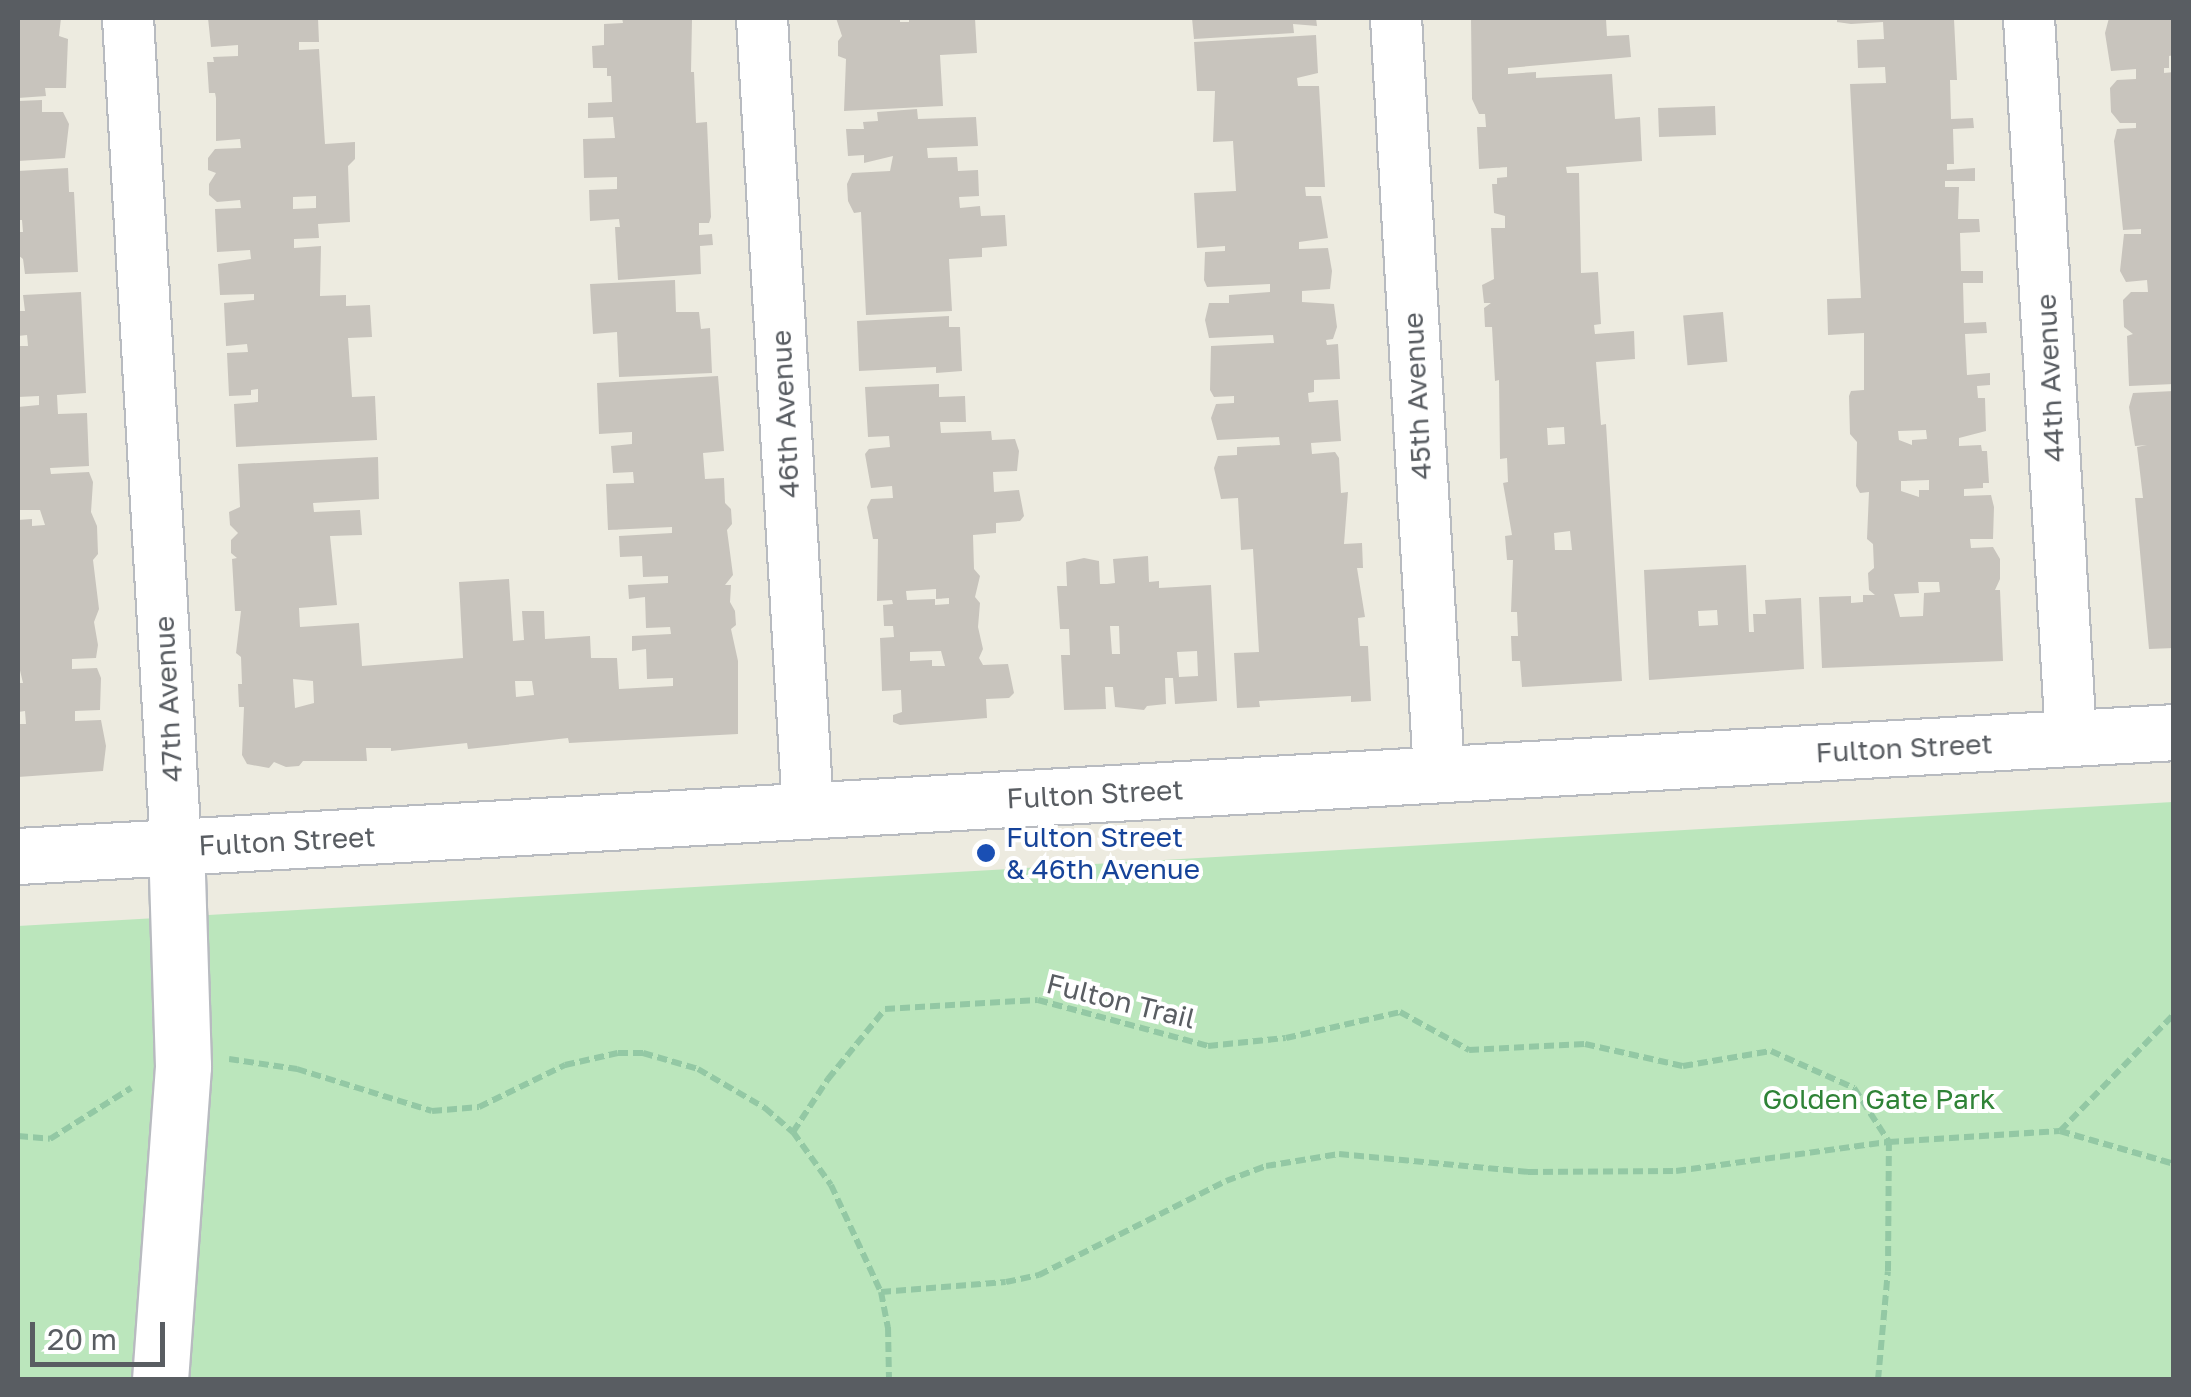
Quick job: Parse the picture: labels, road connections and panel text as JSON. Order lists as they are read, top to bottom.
{
  "streets": {
    "main road": ["47th Avenue", "Fulton Street"],
    "street": ["44th Avenue", "45th Avenue", "46th Avenue"],
    "path": ["Fulton Trail"]
  },
  "crossings": [
    ["44th Avenue", "Fulton Street"],
    ["45th Avenue", "Fulton Street"],
    ["46th Avenue", "Fulton Street"],
    ["47th Avenue", "Fulton Street"]
  ],
  "parks": ["Golden Gate Park"],
  "places": ["Fulton Street & 46th Avenue"],
  "scale_bar": "20 m"
}
